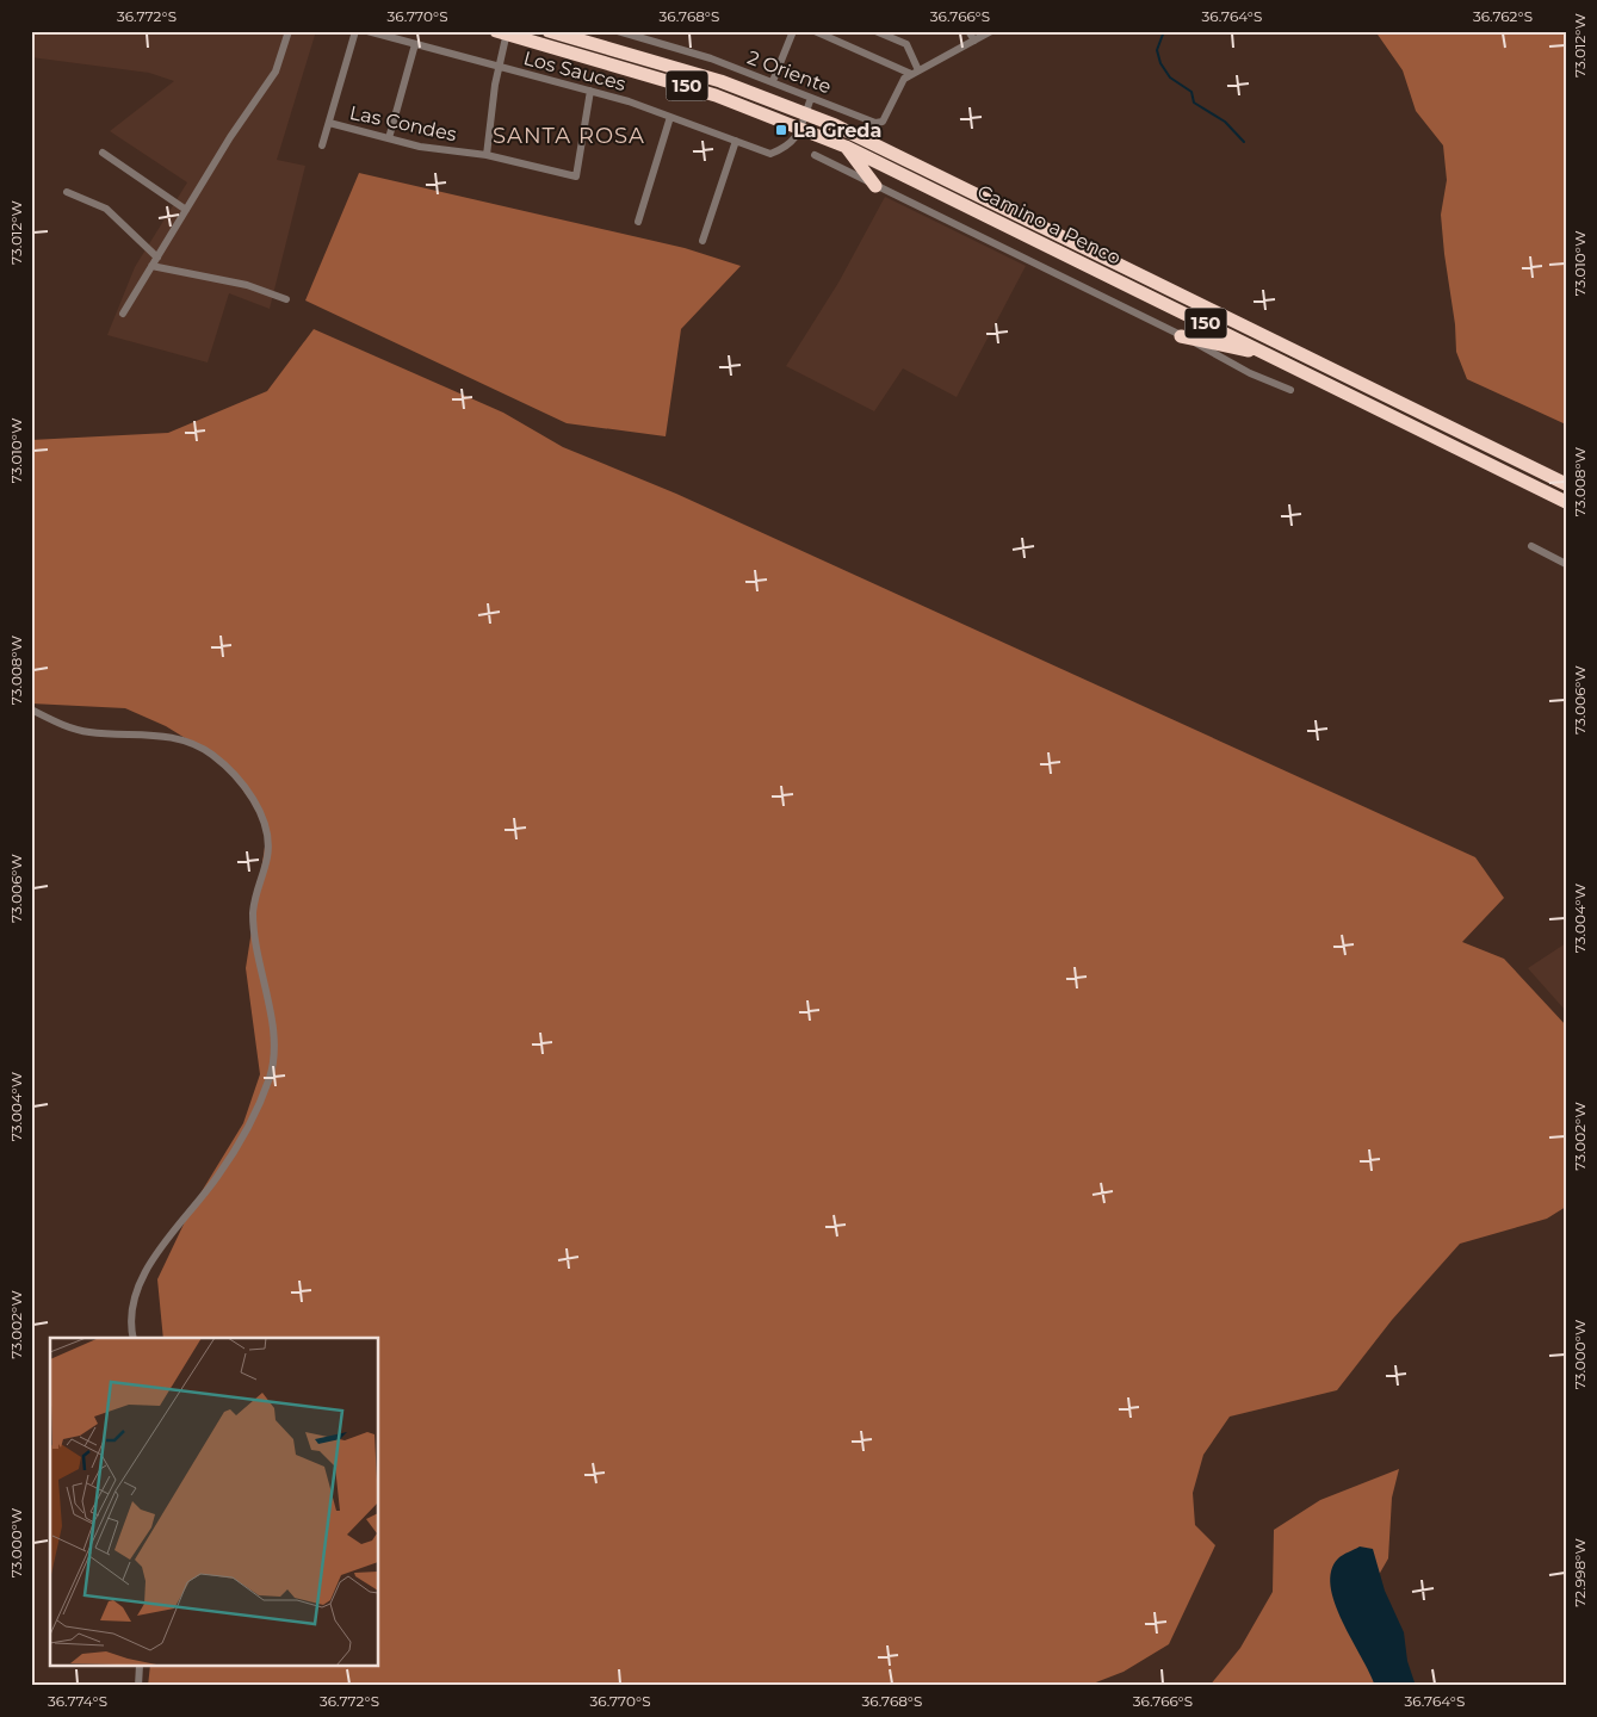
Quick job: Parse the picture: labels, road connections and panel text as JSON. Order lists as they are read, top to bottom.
{
  "streets": {
    "highway": ["150", "Camino a Penco"],
    "street": ["Los Sauces", "2 Oriente", "Las Condes"]
  },
  "crossings": [
    ["Los Sauces", "Las Condes"],
    ["Los Sauces", "Camino a Penco"]
  ],
  "districts": ["SANTA ROSA"],
  "places": {
    "transit": ["La Greda"]
  },
  "coordinates": [
    "36.772°S",
    "36.770°S",
    "36.768°S",
    "36.766°S",
    "36.764°S",
    "36.762°S",
    "73.012°W",
    "73.010°W",
    "73.008°W",
    "73.006°W",
    "73.004°W",
    "73.002°W",
    "73.000°W",
    "72.998°W",
    "36.774°S"
  ]
}
